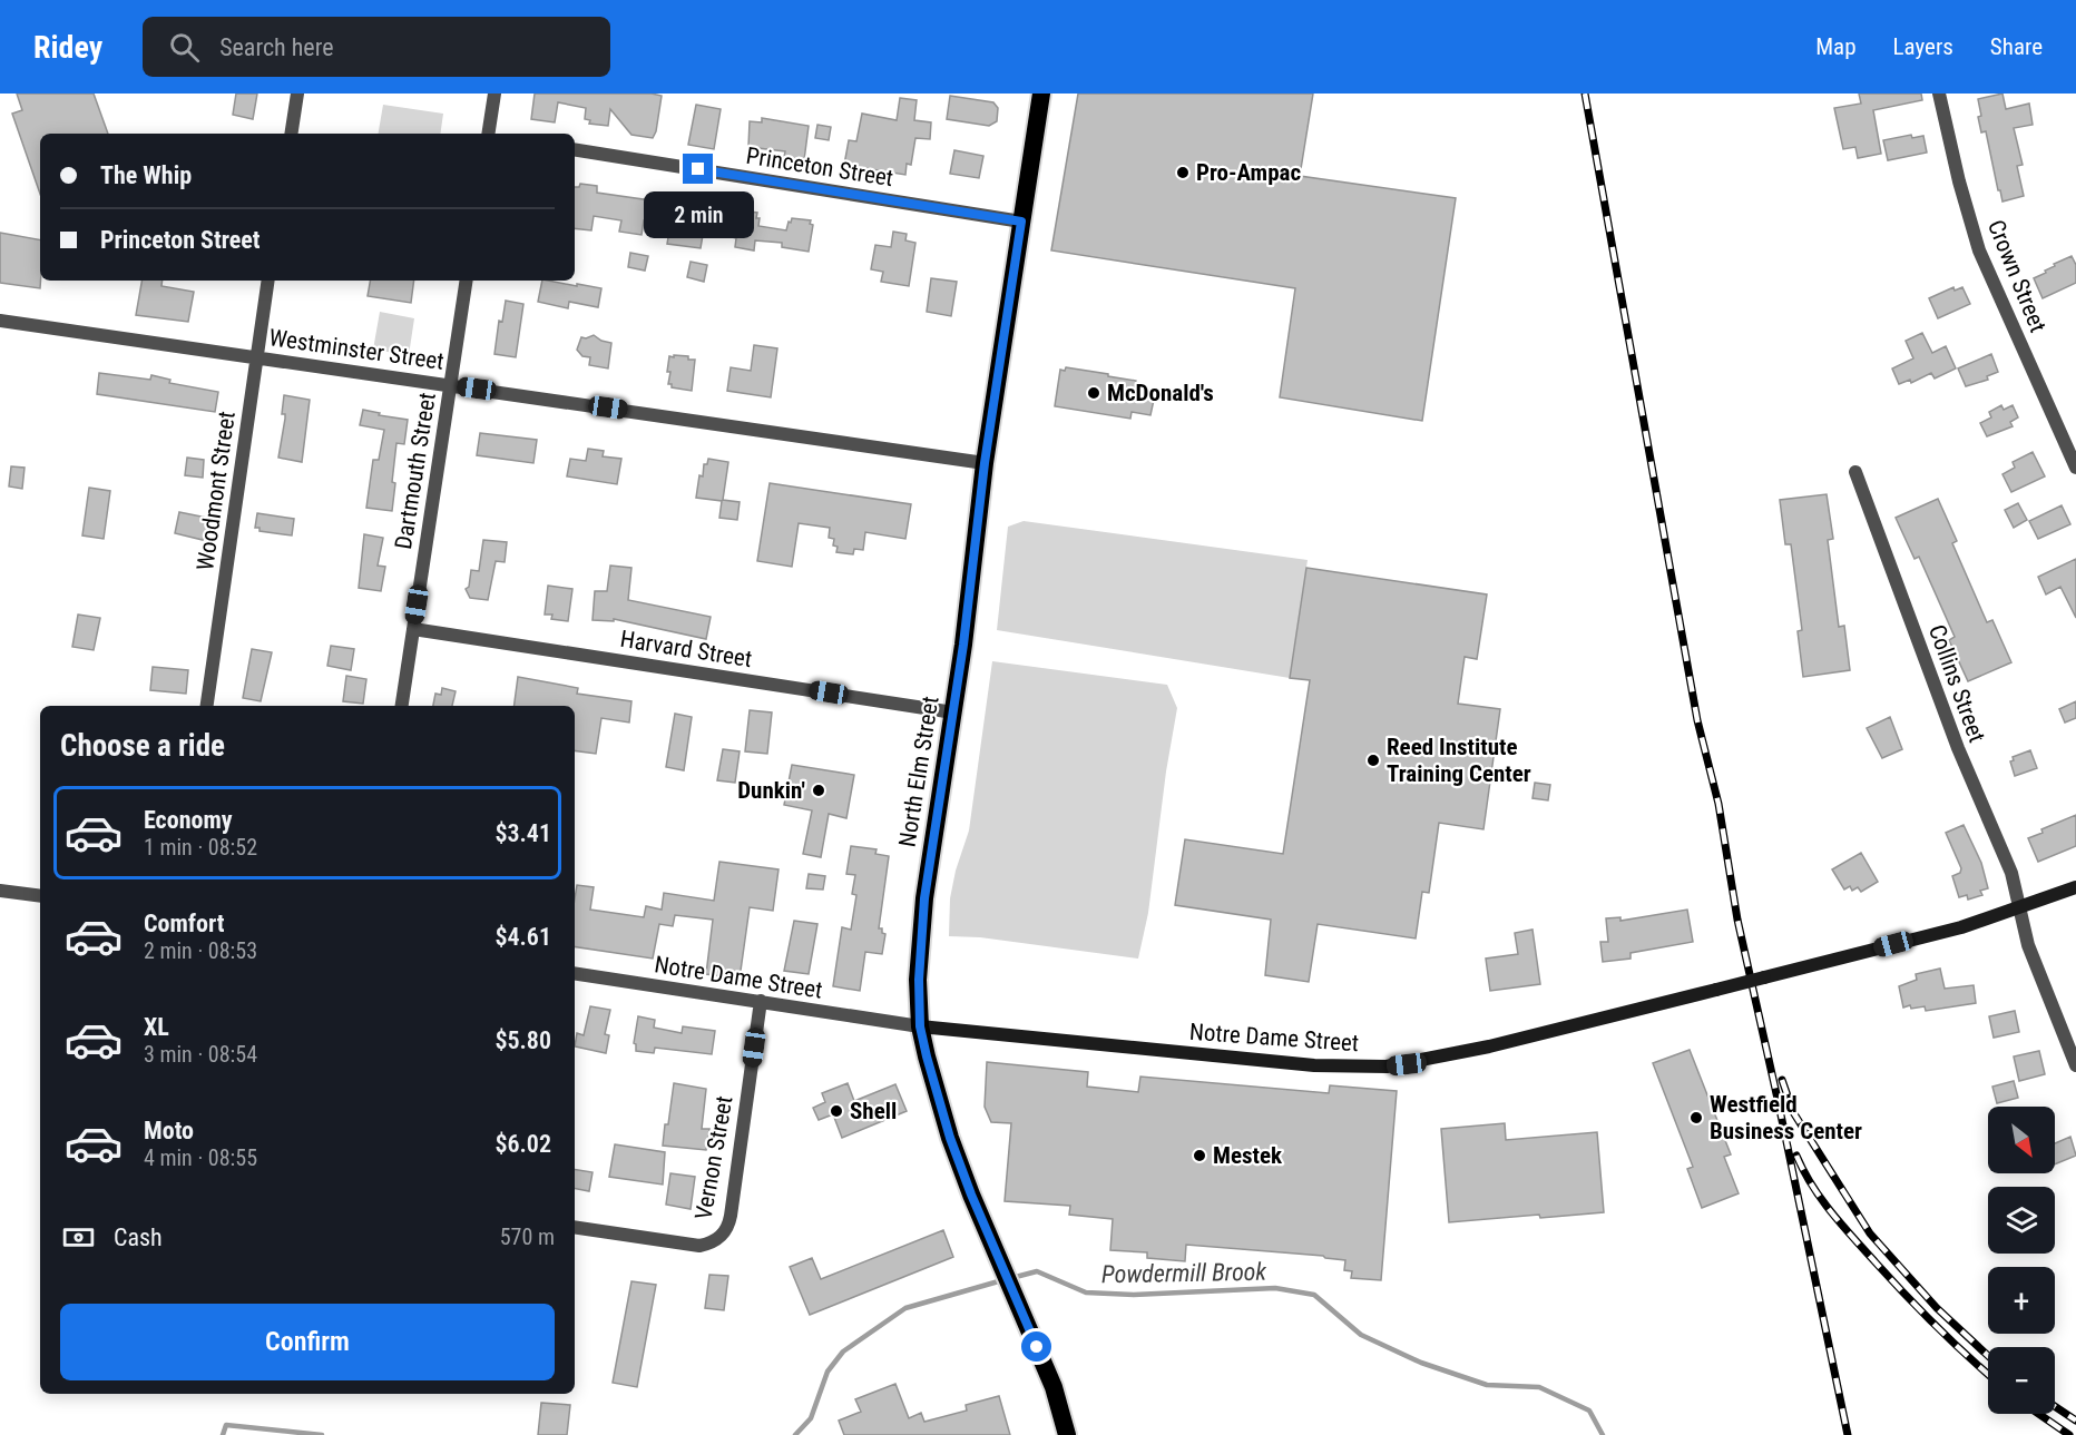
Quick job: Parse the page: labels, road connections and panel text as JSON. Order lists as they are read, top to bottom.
{
  "streets": {
    "highway": ["North Elm Street"],
    "main road": ["Notre Dame Street"],
    "street": [
      "Princeton Street",
      "Crown Street",
      "Westminster Street",
      "Dartmouth Street",
      "Woodmont Street",
      "Harvard Street",
      "Collins Street",
      "Vernon Street"
    ]
  },
  "crossings": [
    ["Princeton Street", "North Elm Street"],
    ["Westminster Street", "Dartmouth Street"],
    ["Westminster Street", "Woodmont Street"],
    ["Westminster Street", "North Elm Street"],
    ["Dartmouth Street", "Harvard Street"],
    ["Harvard Street", "North Elm Street"],
    ["Collins Street", "Notre Dame Street"],
    ["North Elm Street", "Notre Dame Street"],
    ["Notre Dame Street", "Vernon Street"]
  ],
  "water": ["Powdermill Brook"],
  "places": [
    "Pro-Ampac",
    "McDonald's",
    "Reed Institute Training Center",
    "Dunkin'",
    "Shell",
    "Westfield Business Center",
    "Mestek"
  ],
  "north": "bottom right",
  "page": {
    "header": "Ridey",
    "search": "Search here",
    "nav": ["Map", "Layers", "Share"],
    "banner": ["The Whip", "Princeton Street"],
    "bubble": "2 min",
    "heading": "Choose a ride",
    "list": [
      {
        "name": "Economy",
        "note": "1 min · 08:52",
        "value": "$3.41"
      },
      {
        "name": "Comfort",
        "note": "2 min · 08:53",
        "value": "$4.61"
      },
      {
        "name": "XL",
        "note": "3 min · 08:54",
        "value": "$5.80"
      },
      {
        "name": "Moto",
        "note": "4 min · 08:55",
        "value": "$6.02"
      }
    ],
    "map_buttons": ["+", "−"],
    "pay": ["Cash", "570 m"],
    "buttons": "Confirm"
  }
}
